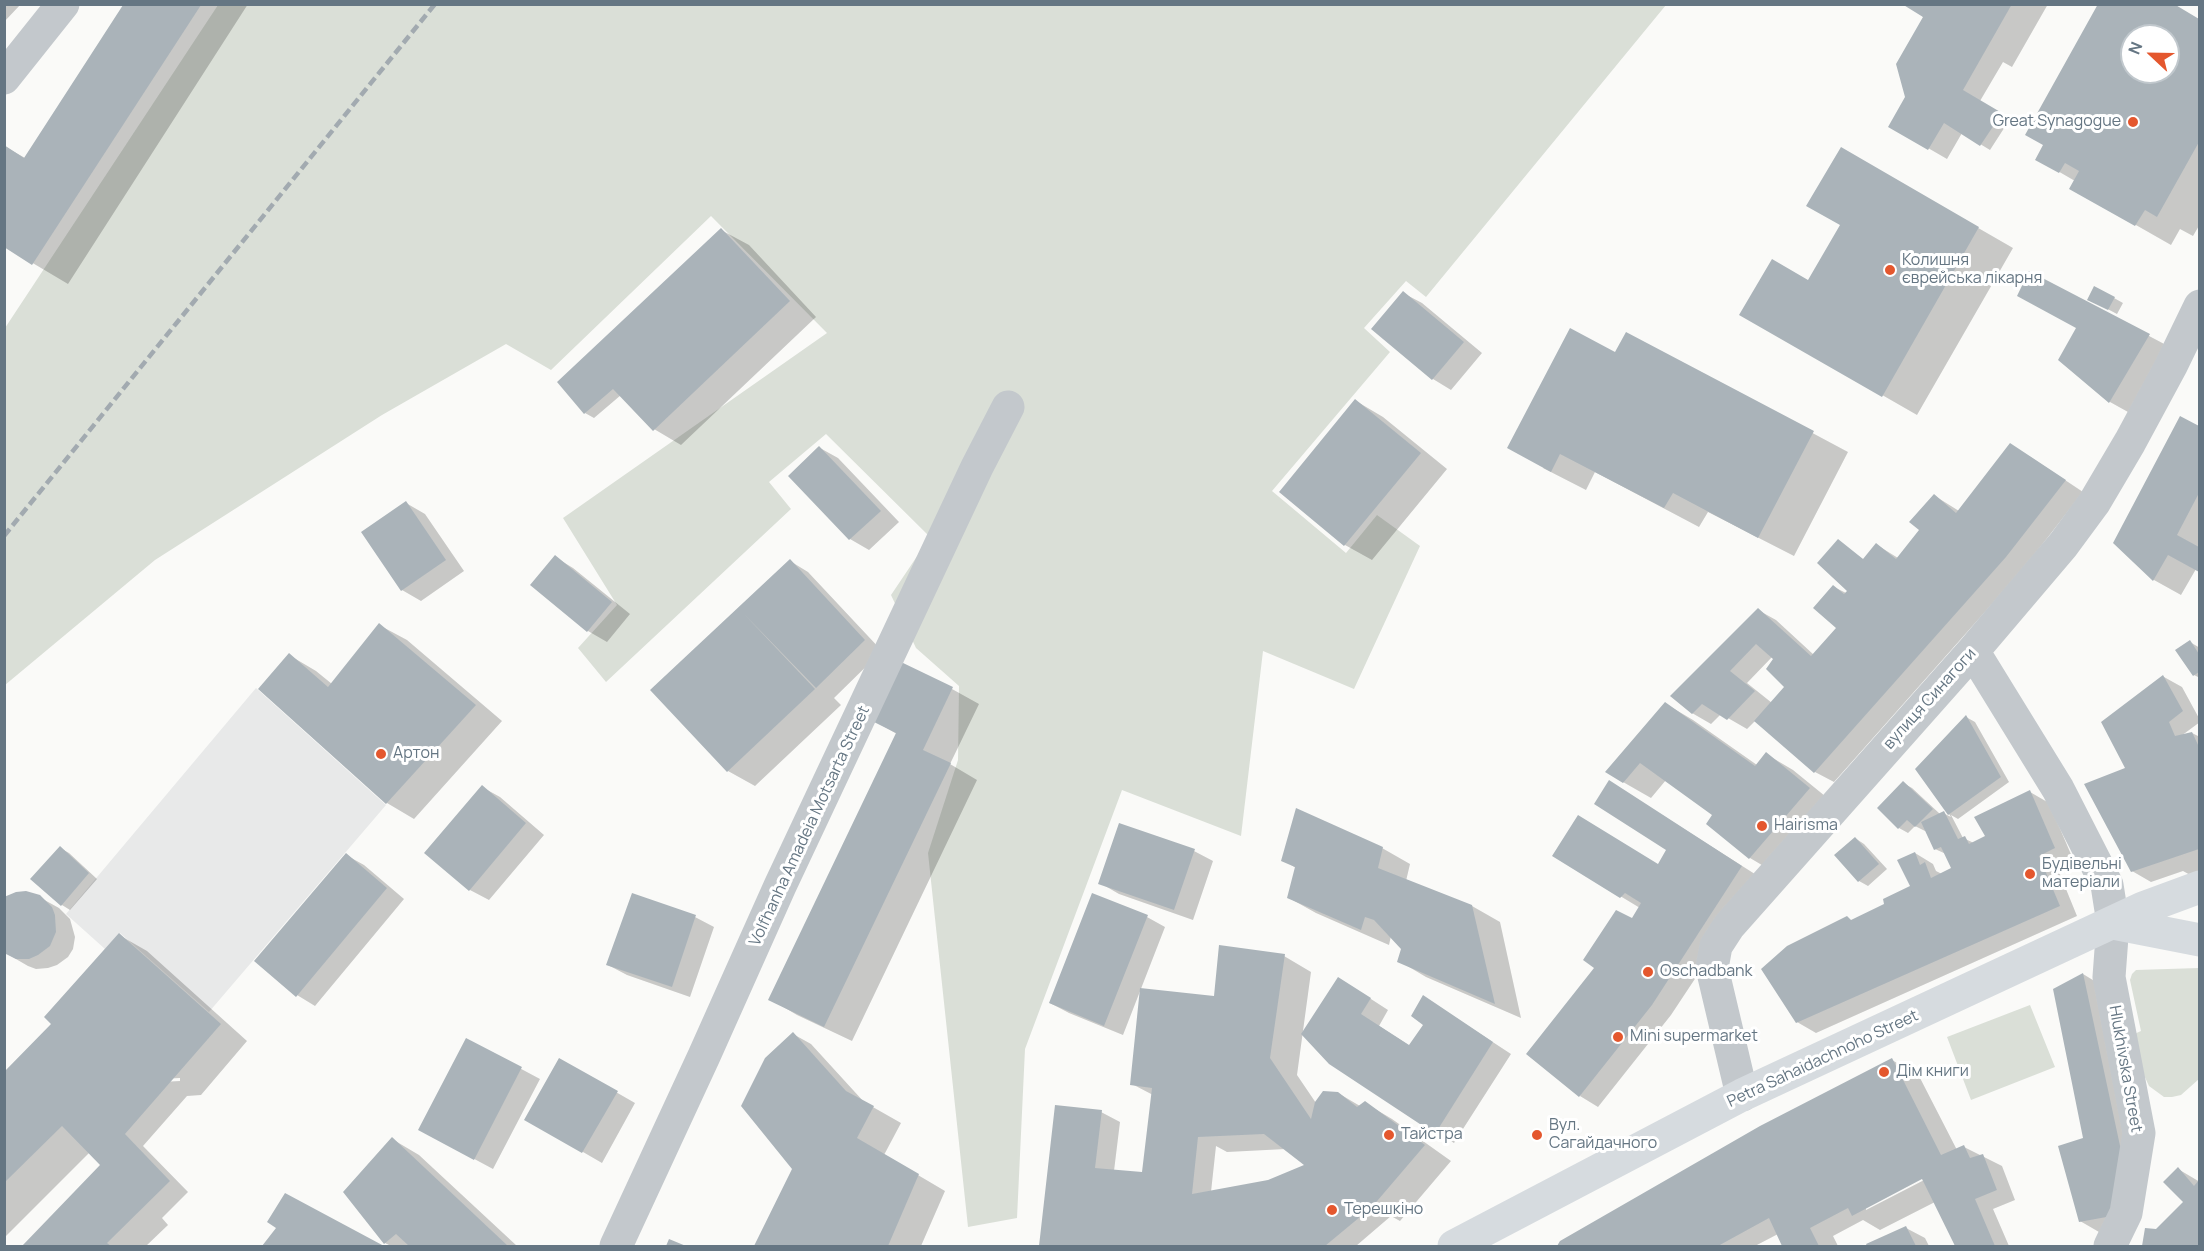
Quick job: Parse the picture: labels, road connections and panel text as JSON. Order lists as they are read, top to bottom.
{
  "streets": {
    "main road": ["Petra Sahaidachnoho Street"],
    "street": ["вулиця Синагоги", "Volfhanha Amadeia Motsarta Street", "Hlukhivska Street"]
  },
  "crossings": [
    ["вулиця Синагоги", "Petra Sahaidachnoho Street"],
    ["вулиця Синагоги", "Hlukhivska Street"],
    ["Petra Sahaidachnoho Street", "Hlukhivska Street"]
  ],
  "places": [
    "Great Synagogue",
    "Колишня єврейська лікарня",
    "Артон",
    "Hairisma",
    "Будівельні матеріали",
    "Oschadbank",
    "Mini supermarket",
    "Дім книги",
    "Тайстра",
    "Вул. Сагайдачного",
    "Терешкіно"
  ],
  "north": "left"
}
